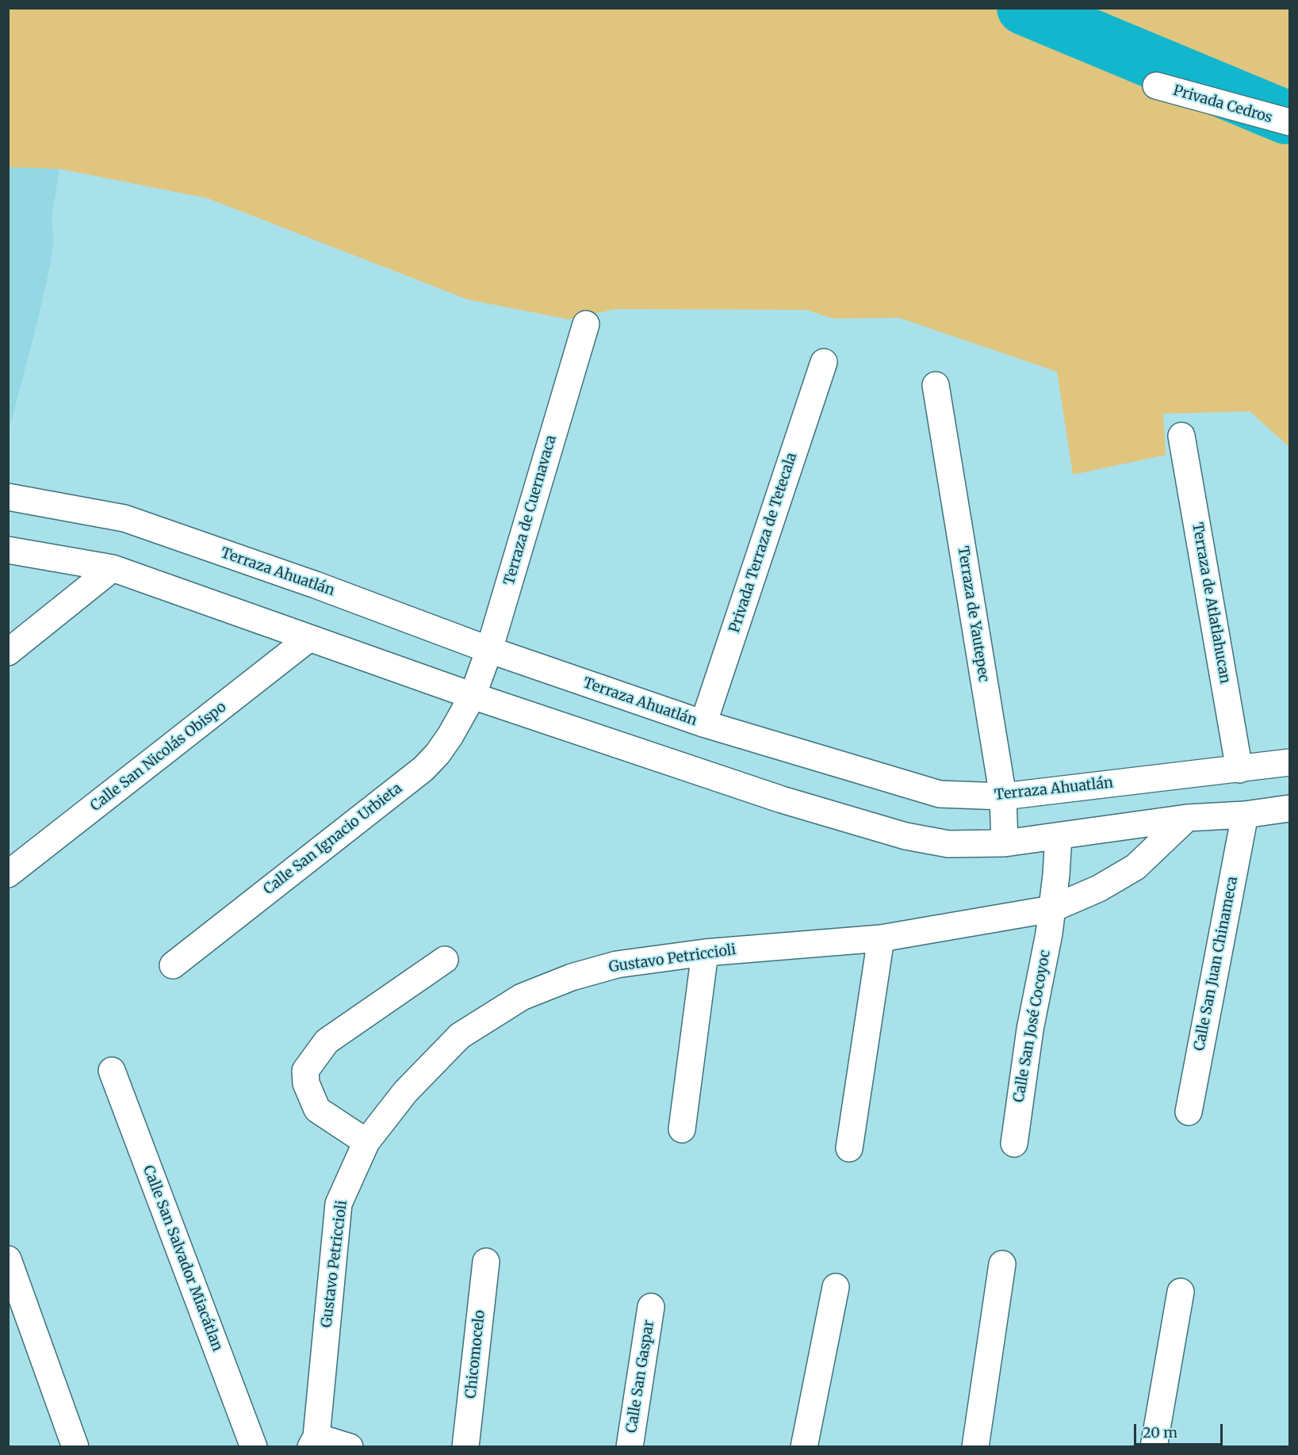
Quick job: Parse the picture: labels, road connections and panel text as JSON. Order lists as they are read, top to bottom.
{
  "streets": {
    "street": [
      "Privada Cedros",
      "Terraza de Cuernavaca",
      "Privada Terraza de Tetecala",
      "Terraza Ahuatlán",
      "Terraza de Atlatlahucan",
      "Terraza de Yautepec",
      "Calle San Nicolás Obispo",
      "Calle San Ignacio Urbieta",
      "Gustavo Petriccioli",
      "Calle San Juan Chinameca",
      "Calle San José Cocoyoc",
      "Calle San Salvador Miacátlan",
      "Chicomocelo",
      "Calle San Gaspar"
    ]
  },
  "crossings": [
    ["Terraza de Cuernavaca", "Terraza Ahuatlán"],
    ["Terraza de Cuernavaca", "Calle San Ignacio Urbieta"],
    ["Privada Terraza de Tetecala", "Terraza Ahuatlán"],
    ["Terraza Ahuatlán", "Terraza de Atlatlahucan"],
    ["Terraza Ahuatlán", "Terraza de Yautepec"],
    ["Gustavo Petriccioli", "Calle San José Cocoyoc"]
  ],
  "scale_bar": "20 m"
}
